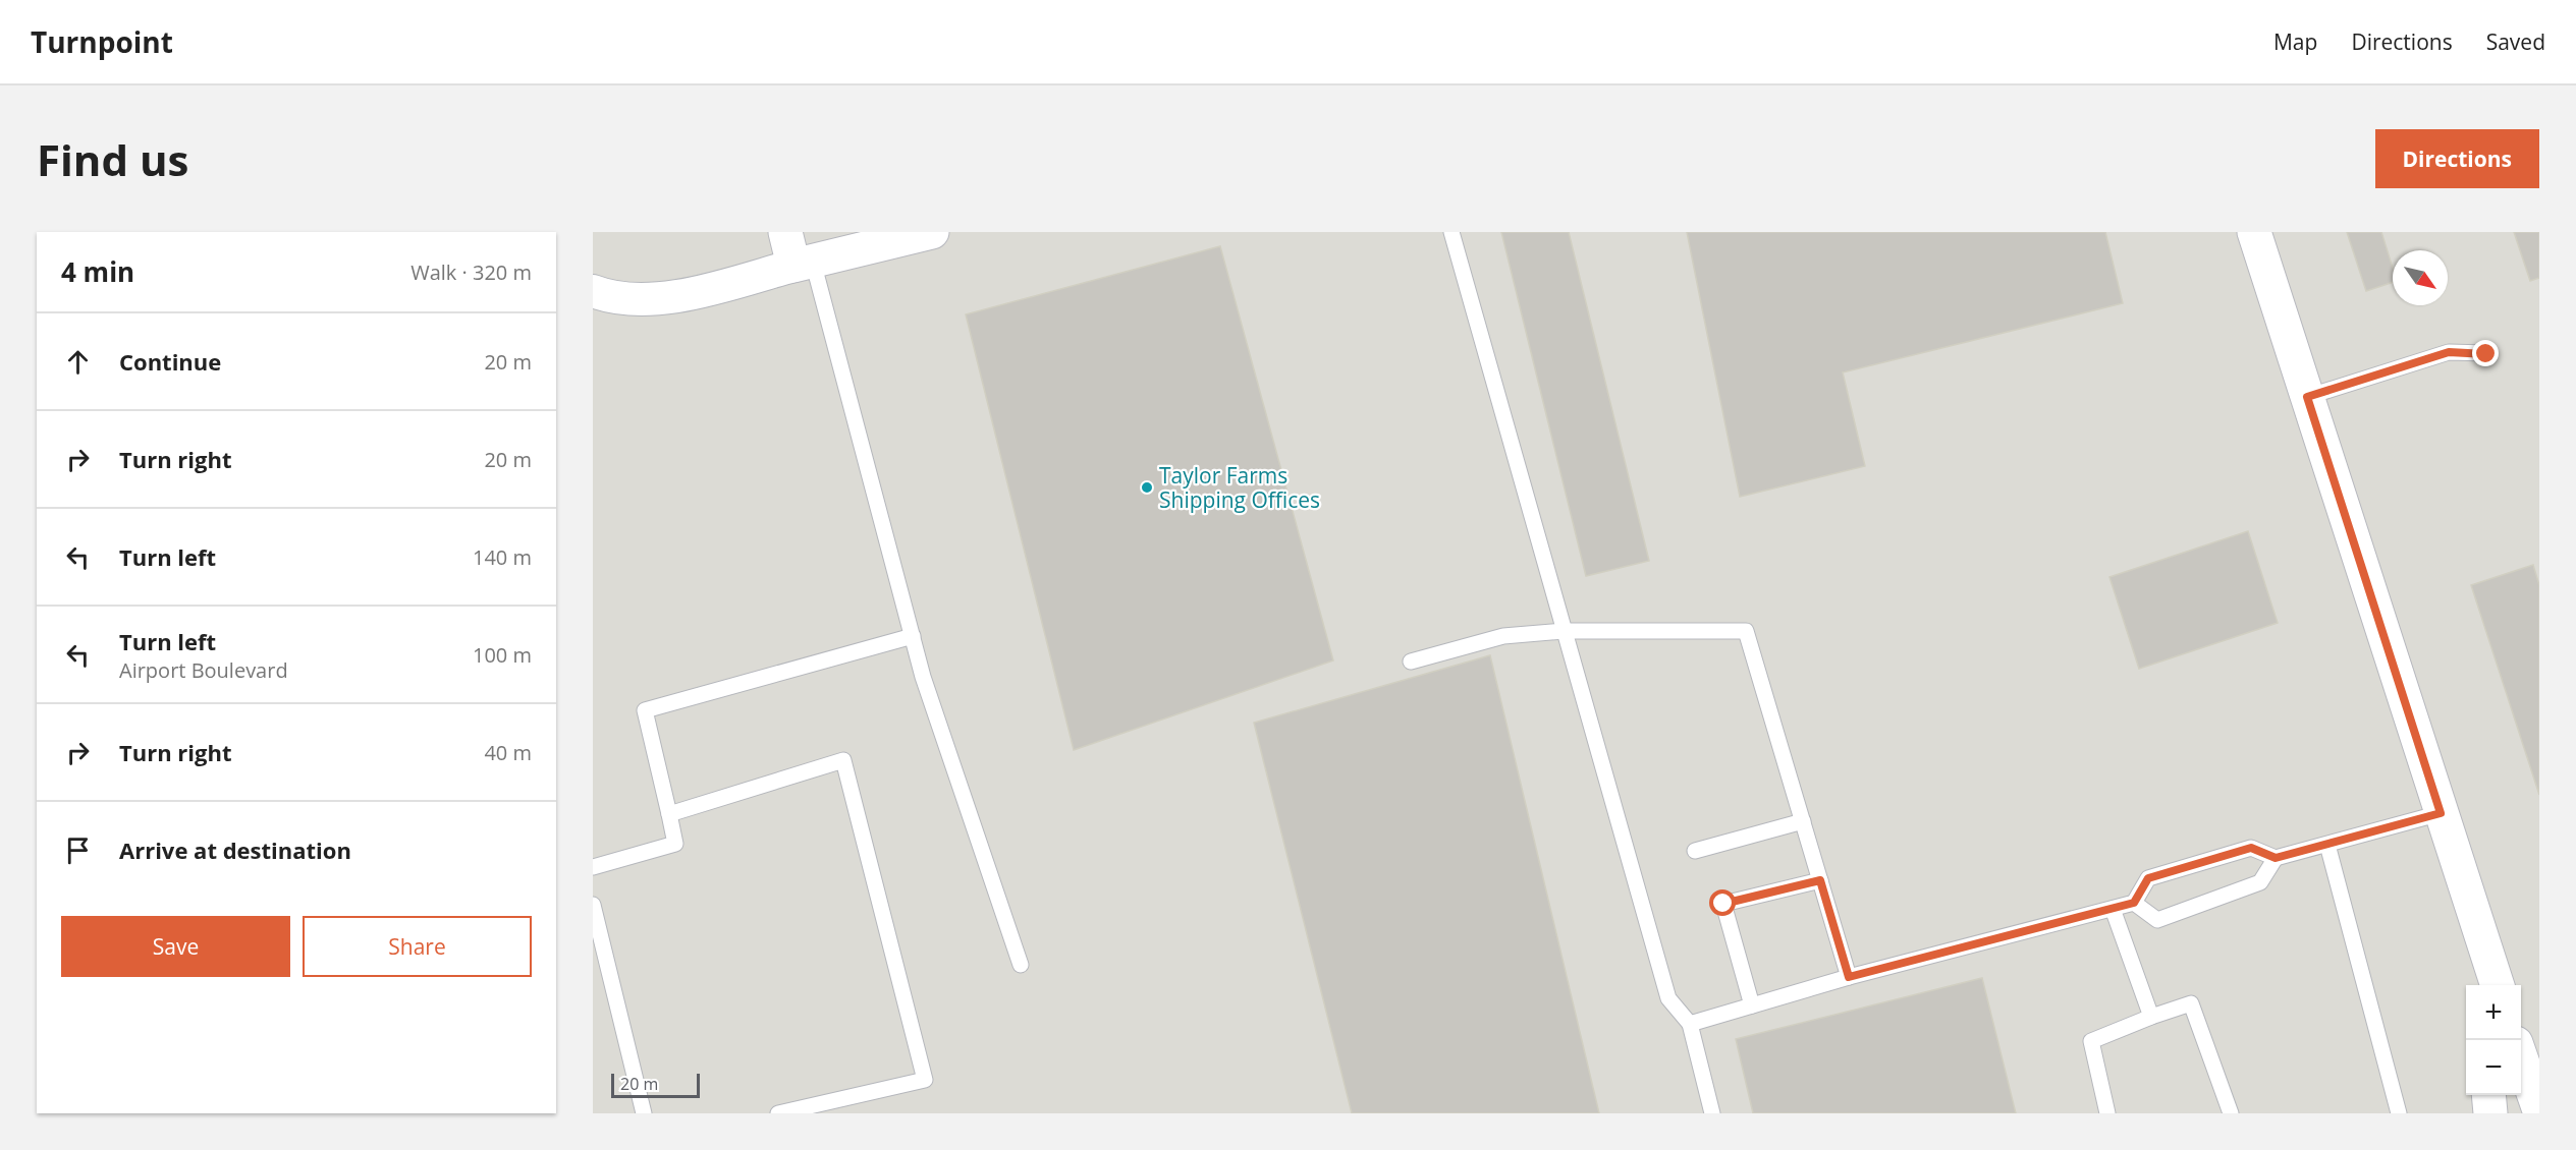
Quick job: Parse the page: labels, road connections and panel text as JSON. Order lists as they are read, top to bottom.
{
  "places": ["Taylor Farms Shipping Offices"],
  "scale_bar": "20 m",
  "north": "bottom right",
  "page": {
    "header": "Turnpoint",
    "nav": ["Map", "Directions", "Saved"],
    "buttons": [
      "Directions",
      ["Save", "Share"]
    ],
    "title": "Find us",
    "heading": ["4 min", "Walk · 320 m"],
    "list": [
      ["Continue", "20 m"],
      ["Turn right", "20 m"],
      ["Turn left", "140 m"],
      ["Turn left", "Airport Boulevard", "100 m"],
      ["Turn right", "40 m"],
      "Arrive at destination"
    ],
    "map_buttons": ["+", "−"],
    "scale": "20 m"
  }
}
